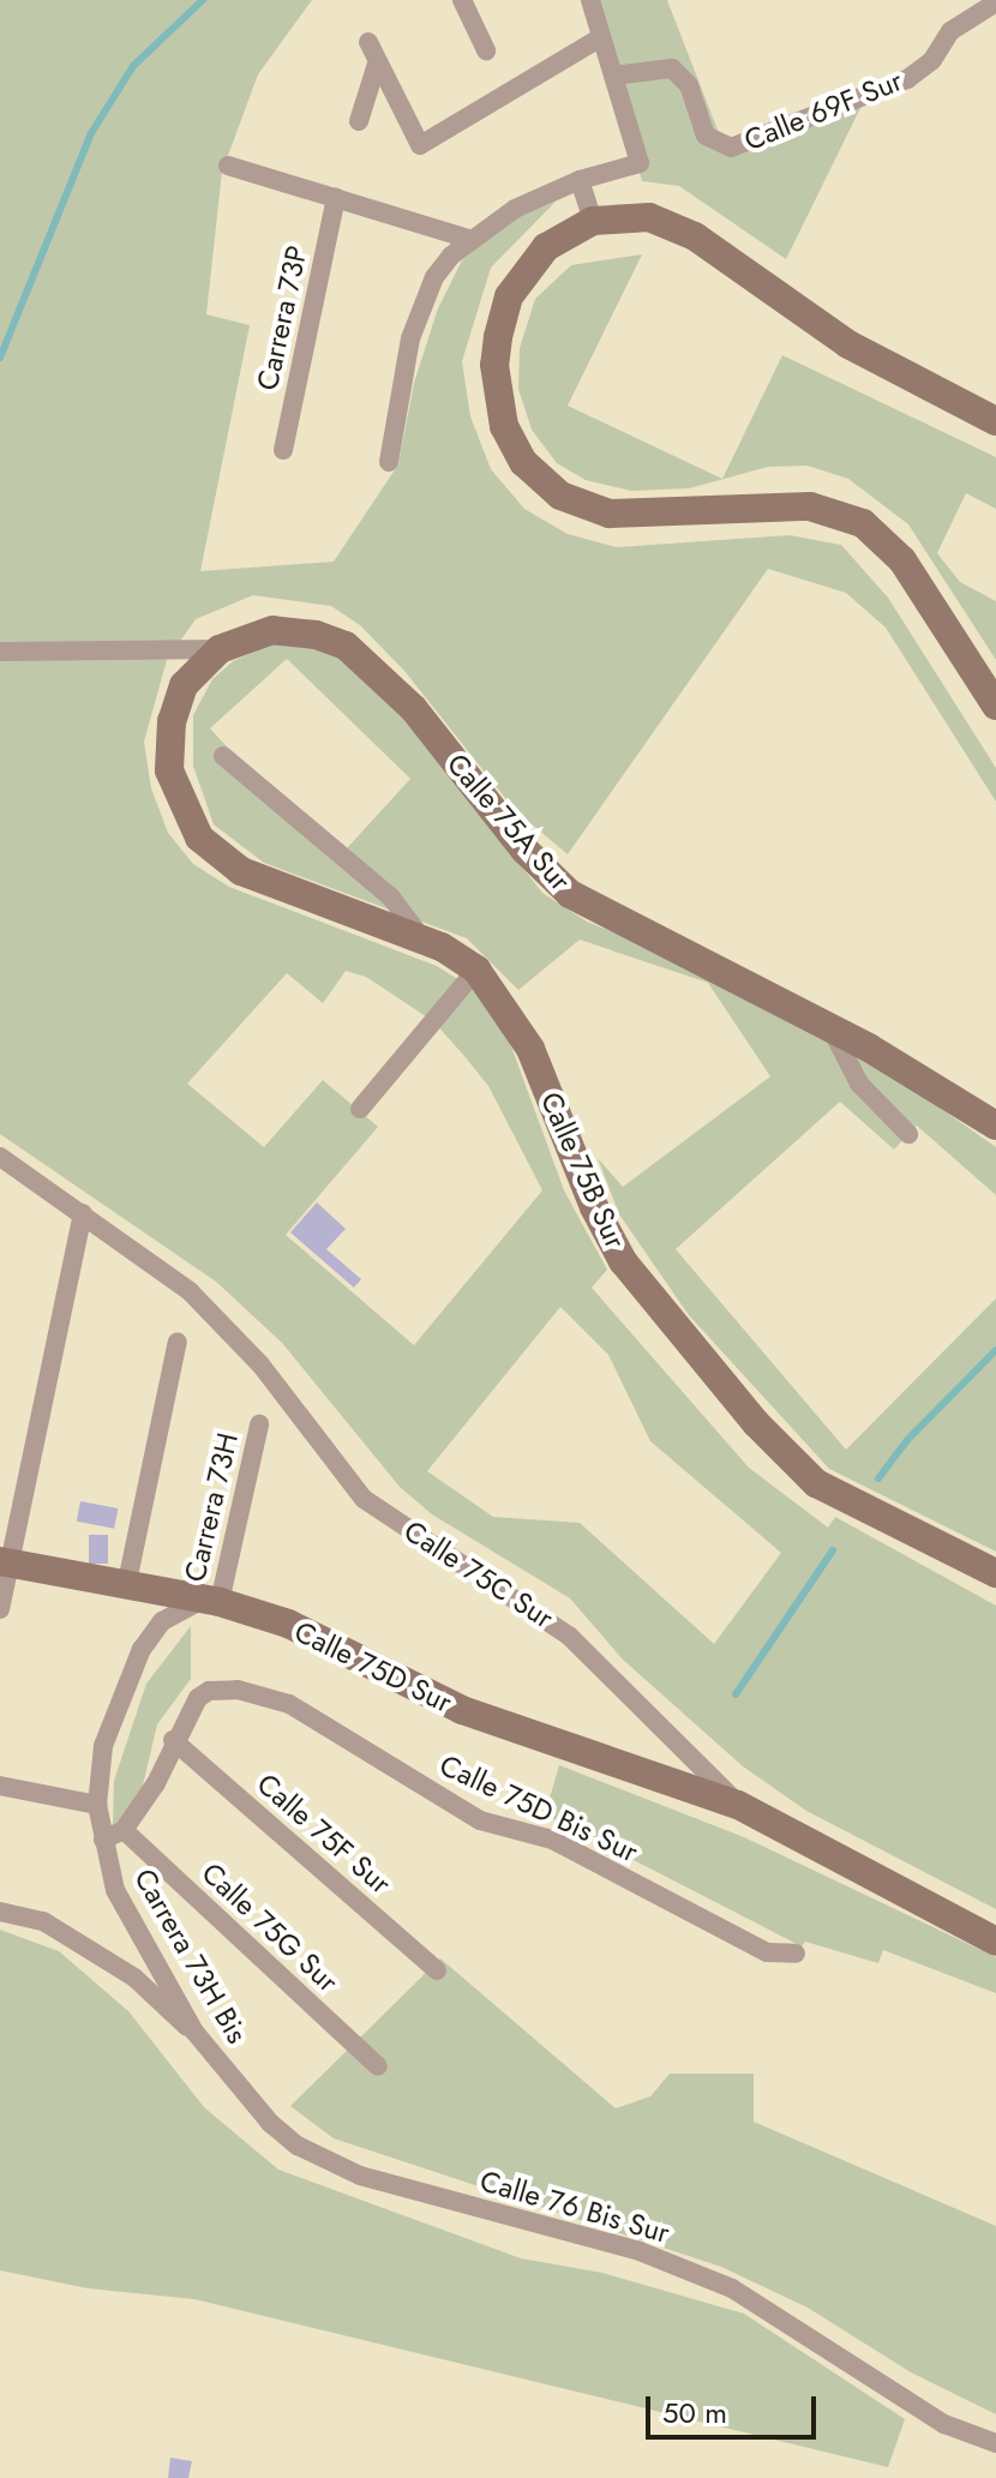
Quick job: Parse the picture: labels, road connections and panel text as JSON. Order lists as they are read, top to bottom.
{
  "streets": {
    "street": [
      "Calle 69F Sur",
      "Carrera 73P",
      "Calle 75A Sur",
      "Calle 75B Sur",
      "Carrera 73H",
      "Calle 75C Sur",
      "Calle 75D Sur",
      "Calle 75D Bis Sur",
      "Calle 75F Sur",
      "Calle 75G Sur",
      "Carrera 73H Bis",
      "Calle 76 Bis Sur"
    ]
  },
  "crossings": [
    ["Calle 75A Sur", "Calle 75B Sur"],
    ["Carrera 73H", "Calle 75D Sur"],
    ["Carrera 73H", "Carrera 73H Bis"],
    ["Calle 75C Sur", "Calle 75D Sur"],
    ["Calle 75D Sur", "Carrera 73H Bis"],
    ["Calle 75D Bis Sur", "Calle 75F Sur"],
    ["Carrera 73H Bis", "Calle 76 Bis Sur"]
  ],
  "scale_bar": "50 m"
}
